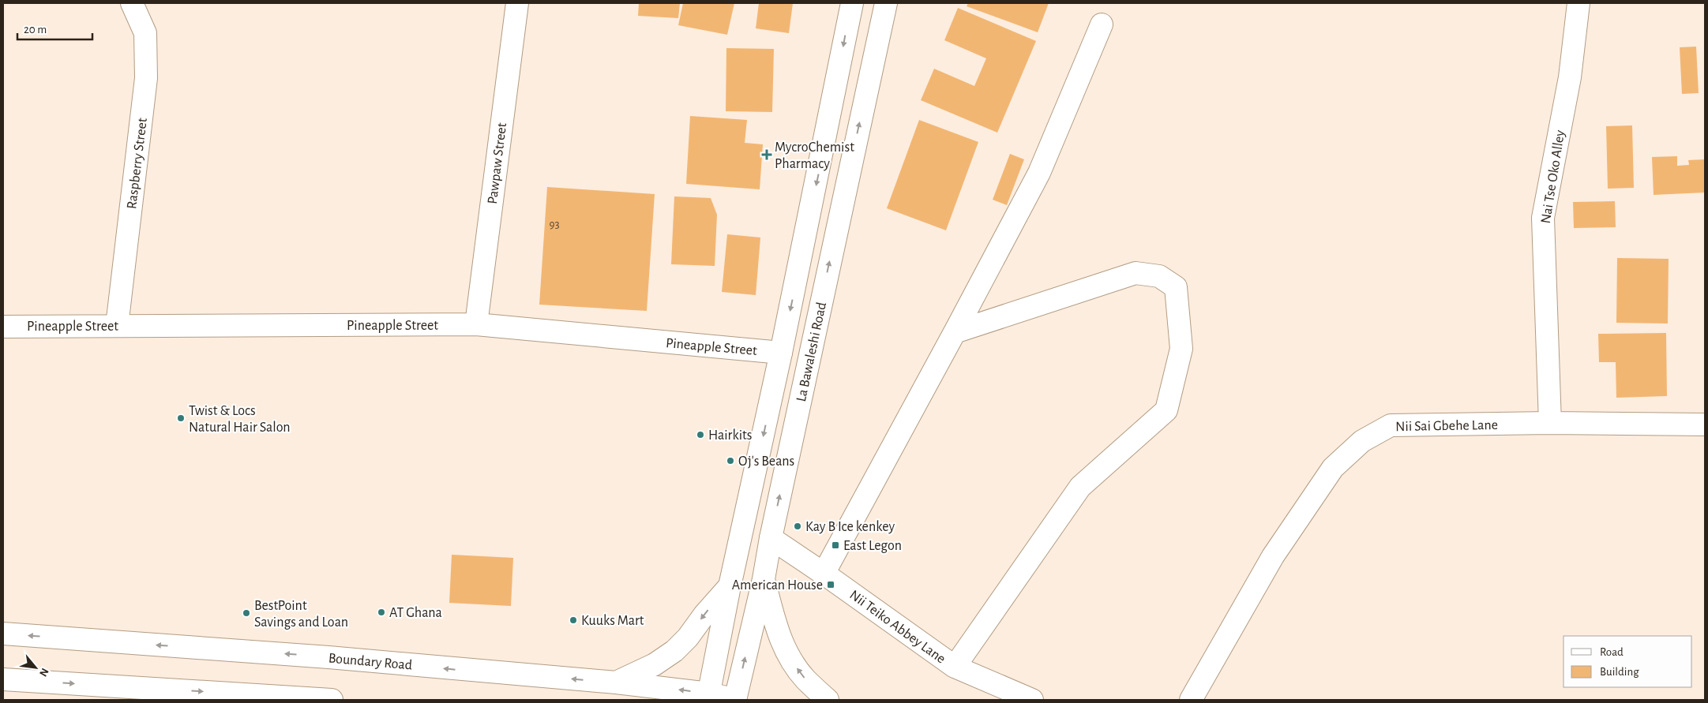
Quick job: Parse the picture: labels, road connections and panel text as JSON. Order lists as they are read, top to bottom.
{
  "streets": {
    "street": [
      "Raspberry Street",
      "Pawpaw Street",
      "Nai Tse Oko Alley",
      "Pineapple Street",
      "La Bawaleshi Road",
      "Nii Sai Gbehe Lane",
      "Nii Teiko Abbey Lane",
      "Boundary Road"
    ]
  },
  "crossings": [
    ["Raspberry Street", "Pineapple Street"],
    ["Pawpaw Street", "Pineapple Street"],
    ["Nai Tse Oko Alley", "Nii Sai Gbehe Lane"],
    ["Pineapple Street", "La Bawaleshi Road"],
    ["La Bawaleshi Road", "Nii Teiko Abbey Lane"],
    ["La Bawaleshi Road", "Boundary Road"]
  ],
  "places": {
    "health": ["MycroChemist Pharmacy"],
    "other": [
      "Twist & Locs Natural Hair Salon",
      "Hairkits",
      "Oj's Beans",
      "Kay B Ice kenkey",
      "AT Ghana",
      "BestPoint Savings and Loan",
      "Kuuks Mart"
    ],
    "transit": ["East Legon", "American House"]
  },
  "house_numbers": ["93"],
  "legend": ["Road", "Building"],
  "scale_bar": "20 m",
  "north": "bottom right"
}
